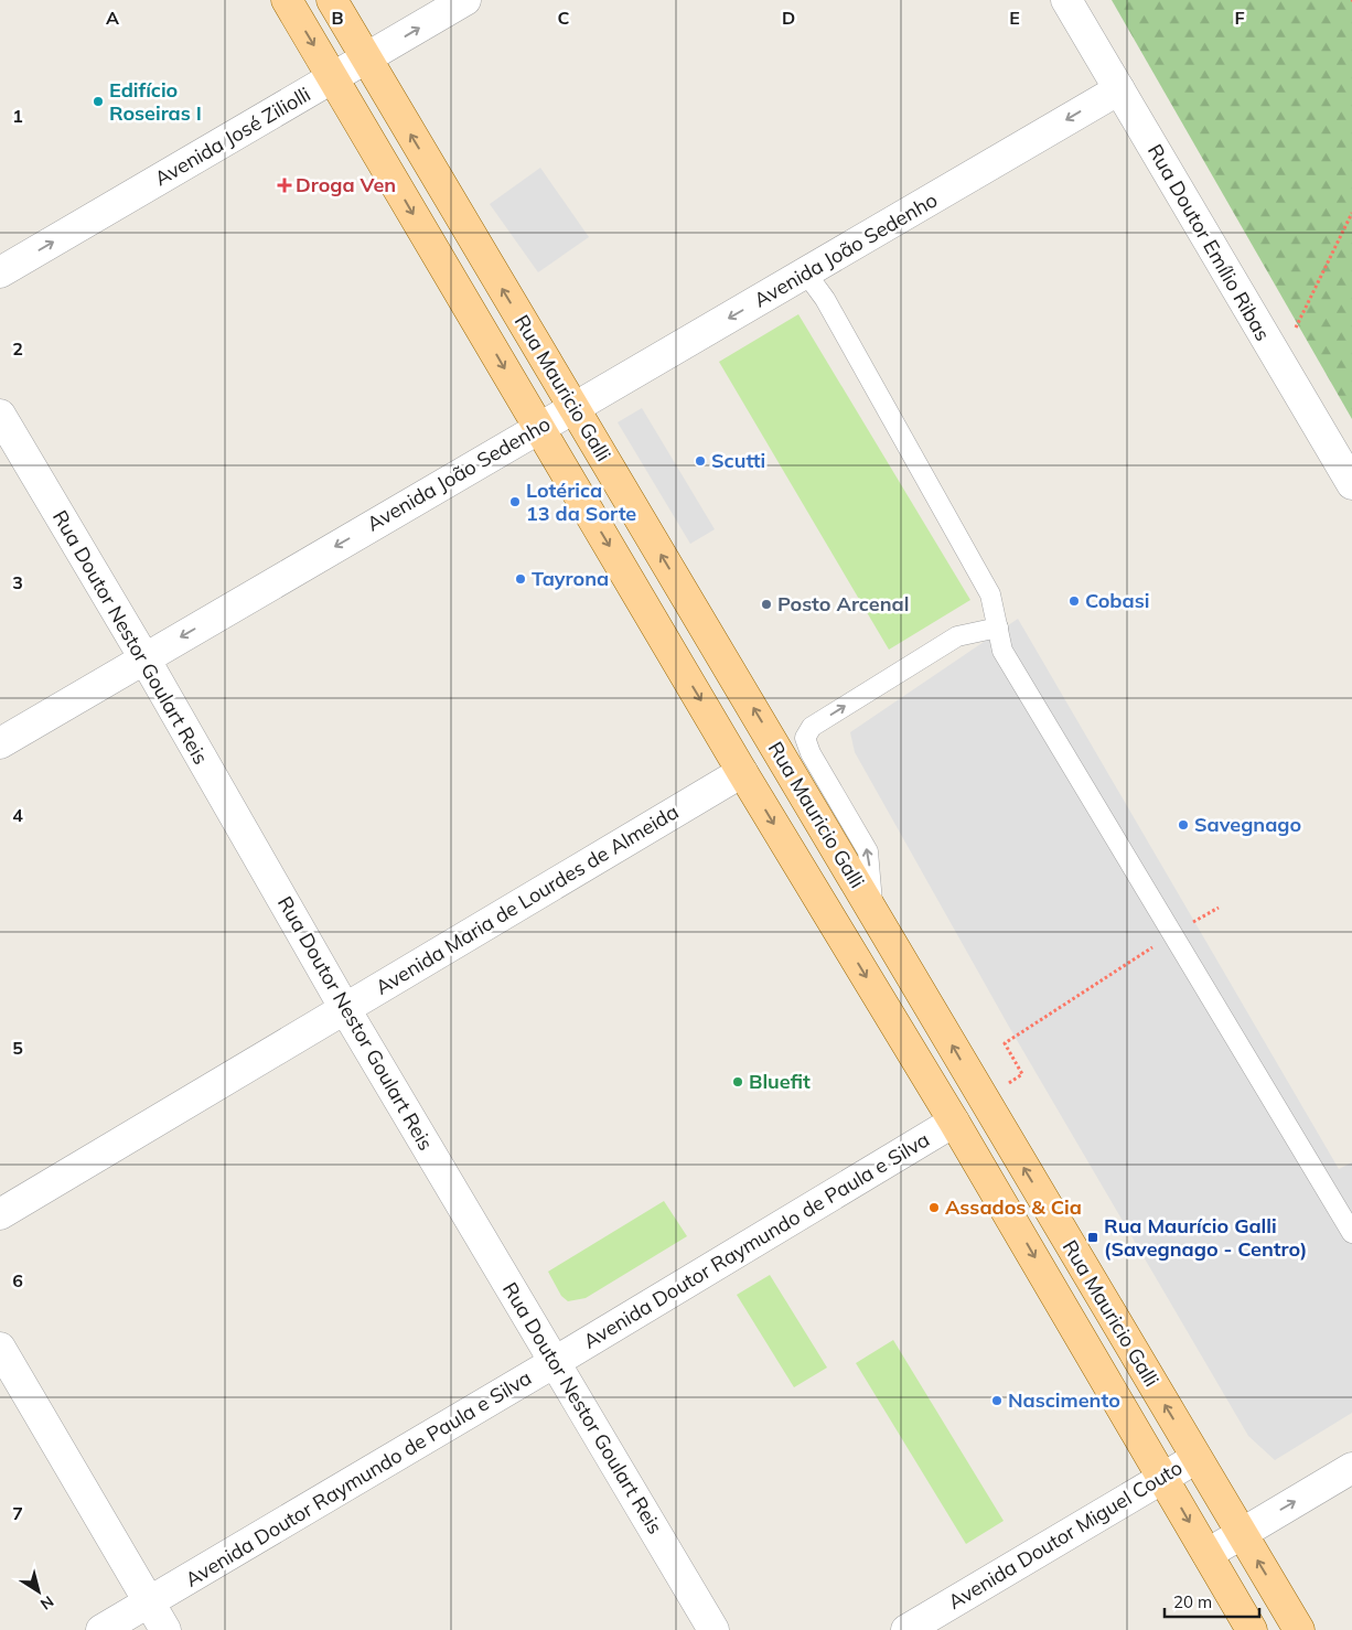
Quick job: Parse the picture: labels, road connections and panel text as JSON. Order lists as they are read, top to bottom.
{
  "streets": {
    "main road": ["Rua Mauricio Galli"],
    "street": [
      "Avenida José Ziliolli",
      "Rua Doutor Emílio Ribas",
      "Avenida João Sedenho",
      "Rua Doutor Nestor Goulart Reis",
      "Avenida Maria de Lourdes de Almeida",
      "Avenida Doutor Raymundo de Paula e Silva",
      "Avenida Doutor Miguel Couto"
    ]
  },
  "crossings": [
    ["Avenida José Ziliolli", "Rua Mauricio Galli"],
    ["Rua Doutor Emílio Ribas", "Avenida João Sedenho"],
    ["Avenida João Sedenho", "Rua Mauricio Galli"],
    ["Avenida João Sedenho", "Rua Doutor Nestor Goulart Reis"],
    ["Rua Mauricio Galli", "Avenida Maria de Lourdes de Almeida"],
    ["Rua Mauricio Galli", "Avenida Doutor Raymundo de Paula e Silva"],
    ["Rua Mauricio Galli", "Avenida Doutor Miguel Couto"],
    ["Rua Doutor Nestor Goulart Reis", "Avenida Maria de Lourdes de Almeida"],
    ["Rua Doutor Nestor Goulart Reis", "Avenida Doutor Raymundo de Paula e Silva"]
  ],
  "one_way": ["Avenida José Ziliolli", "Avenida João Sedenho"],
  "places": {
    "other": [
      "Edifício Roseiras I",
      "Scutti",
      "Lotérica 13 da Sorte",
      "Tayrona",
      "Cobasi",
      "Posto Arcenal",
      "Savegnago",
      "Bluefit",
      "Assados & Cia",
      "Nascimento"
    ],
    "health": ["Droga Ven"],
    "transit": ["Rua Maurício Galli (Savegnago - Centro)"]
  },
  "scale_bar": "20 m",
  "north": "bottom right",
  "grid": {
    "columns": [
      "A",
      "B",
      "C",
      "D",
      "E",
      "F"
    ],
    "rows": [
      "1",
      "2",
      "3",
      "4",
      "5",
      "6",
      "7"
    ]
  }
}
